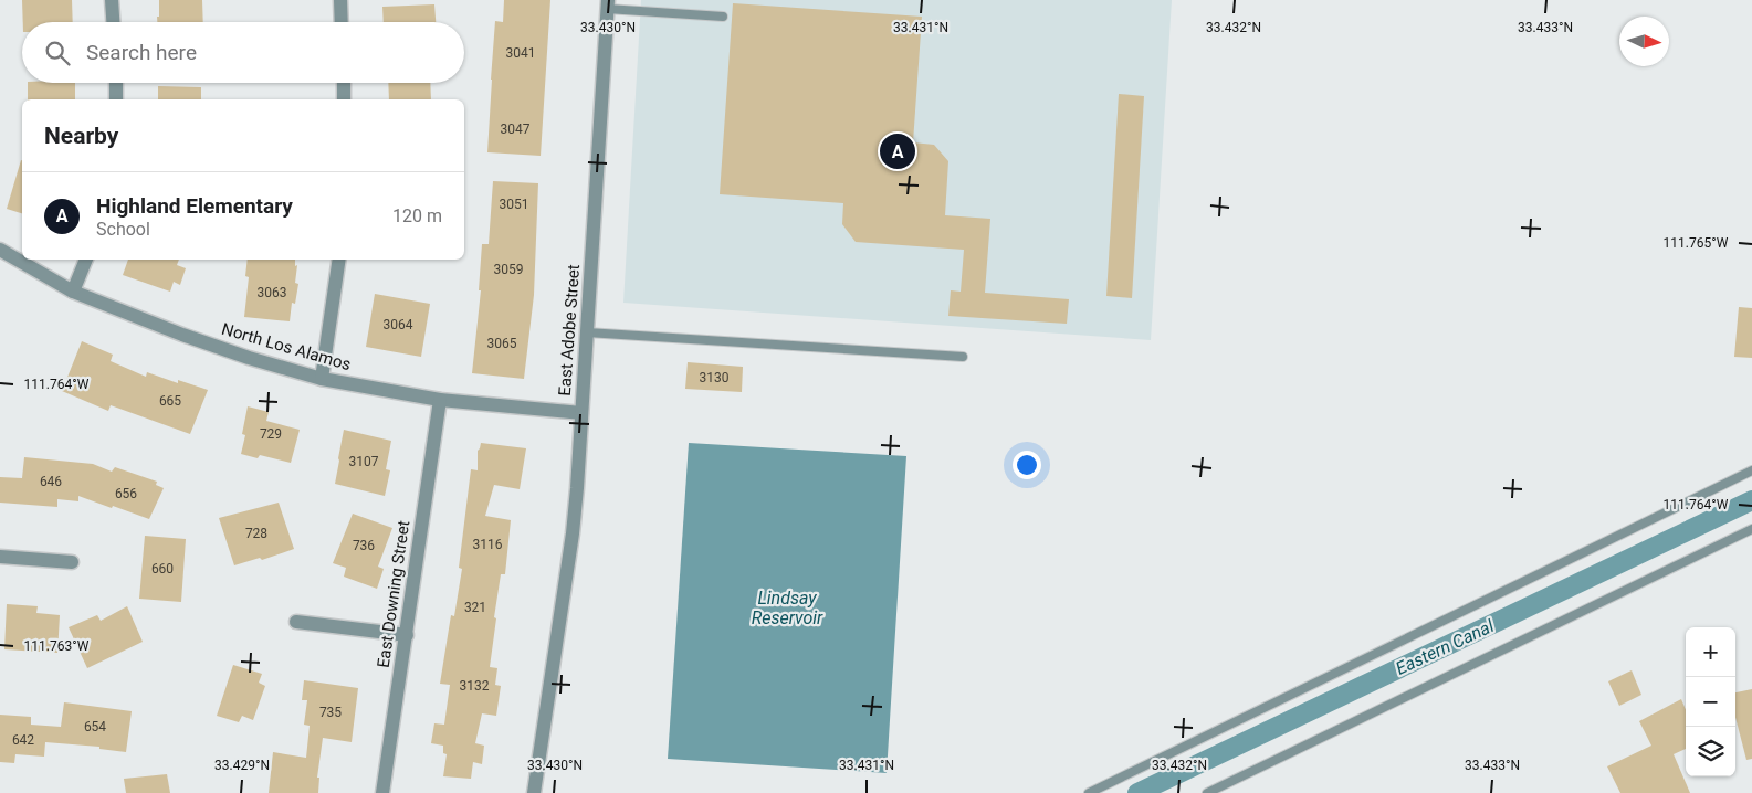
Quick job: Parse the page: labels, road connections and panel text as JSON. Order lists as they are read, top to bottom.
{
  "streets": {
    "street": ["East Adobe Street", "North Los Alamos", "East Downing Street"]
  },
  "crossings": [
    ["East Adobe Street", "North Los Alamos"],
    ["North Los Alamos", "East Downing Street"]
  ],
  "water": ["Lindsay Reservoir", "Eastern Canal"],
  "house_numbers": [
    "3041",
    "3047",
    "3051",
    "3059",
    "3063",
    "3064",
    "3065",
    "3130",
    "665",
    "729",
    "3107",
    "646",
    "656",
    "728",
    "3116",
    "736",
    "660",
    "321",
    "3132",
    "735",
    "654",
    "642"
  ],
  "north": "right",
  "page": {
    "search": "Search here",
    "heading": "Nearby",
    "pins": "A",
    "list": [
      {
        "mark": "A",
        "name": "Highland Elementary",
        "note": "School",
        "value": "120 m"
      }
    ],
    "map_buttons": ["+", "−"]
  },
  "coordinates": [
    "33.430°N",
    "33.431°N",
    "33.432°N",
    "33.433°N",
    "111.765°W",
    "111.764°W",
    "111.763°W",
    "33.429°N"
  ]
}
